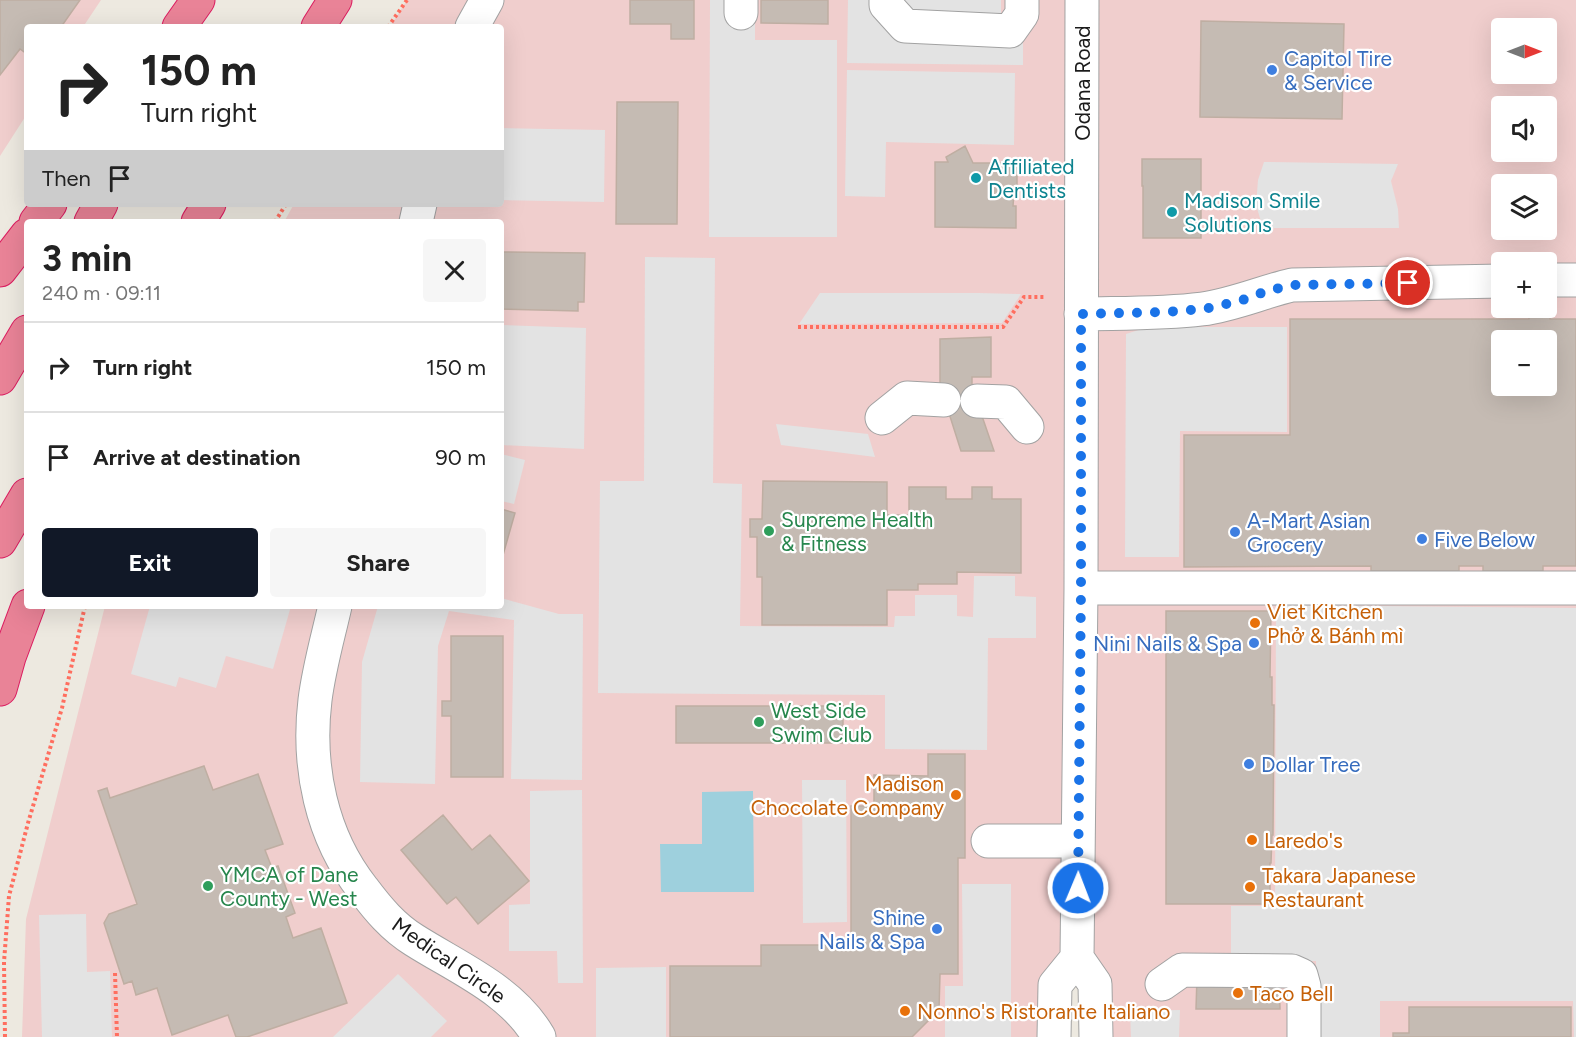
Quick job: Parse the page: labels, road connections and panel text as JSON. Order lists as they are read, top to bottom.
{
  "streets": {
    "street": ["Odana Road", "Medical Circle"]
  },
  "places": [
    "Capitol Tire & Service",
    "Affiliated Dentists",
    "Madison Smile Solutions",
    "Supreme Health & Fitness",
    "A-Mart Asian Grocery",
    "Five Below",
    "Viet Kitchen Phở & Bánh mì",
    "Nini Nails & Spa",
    "West Side Swim Club",
    "Dollar Tree",
    "Madison Chocolate Company",
    "Laredo's",
    "YMCA of Dane County - West",
    "Takara Japanese Restaurant",
    "Shine Nails & Spa",
    "Taco Bell",
    "Nonno's Ristorante Italiano"
  ],
  "north": "right",
  "page": {
    "map_buttons": ["+", "−"],
    "turn": ["150 m", "Turn right"],
    "then": "Then",
    "heading": ["3 min", "240 m · 09:11"],
    "list": [
      {
        "name": "Turn right",
        "value": "150 m"
      },
      {
        "name": "Arrive at destination",
        "value": "90 m"
      }
    ],
    "buttons": ["Exit", "Share"]
  }
}
